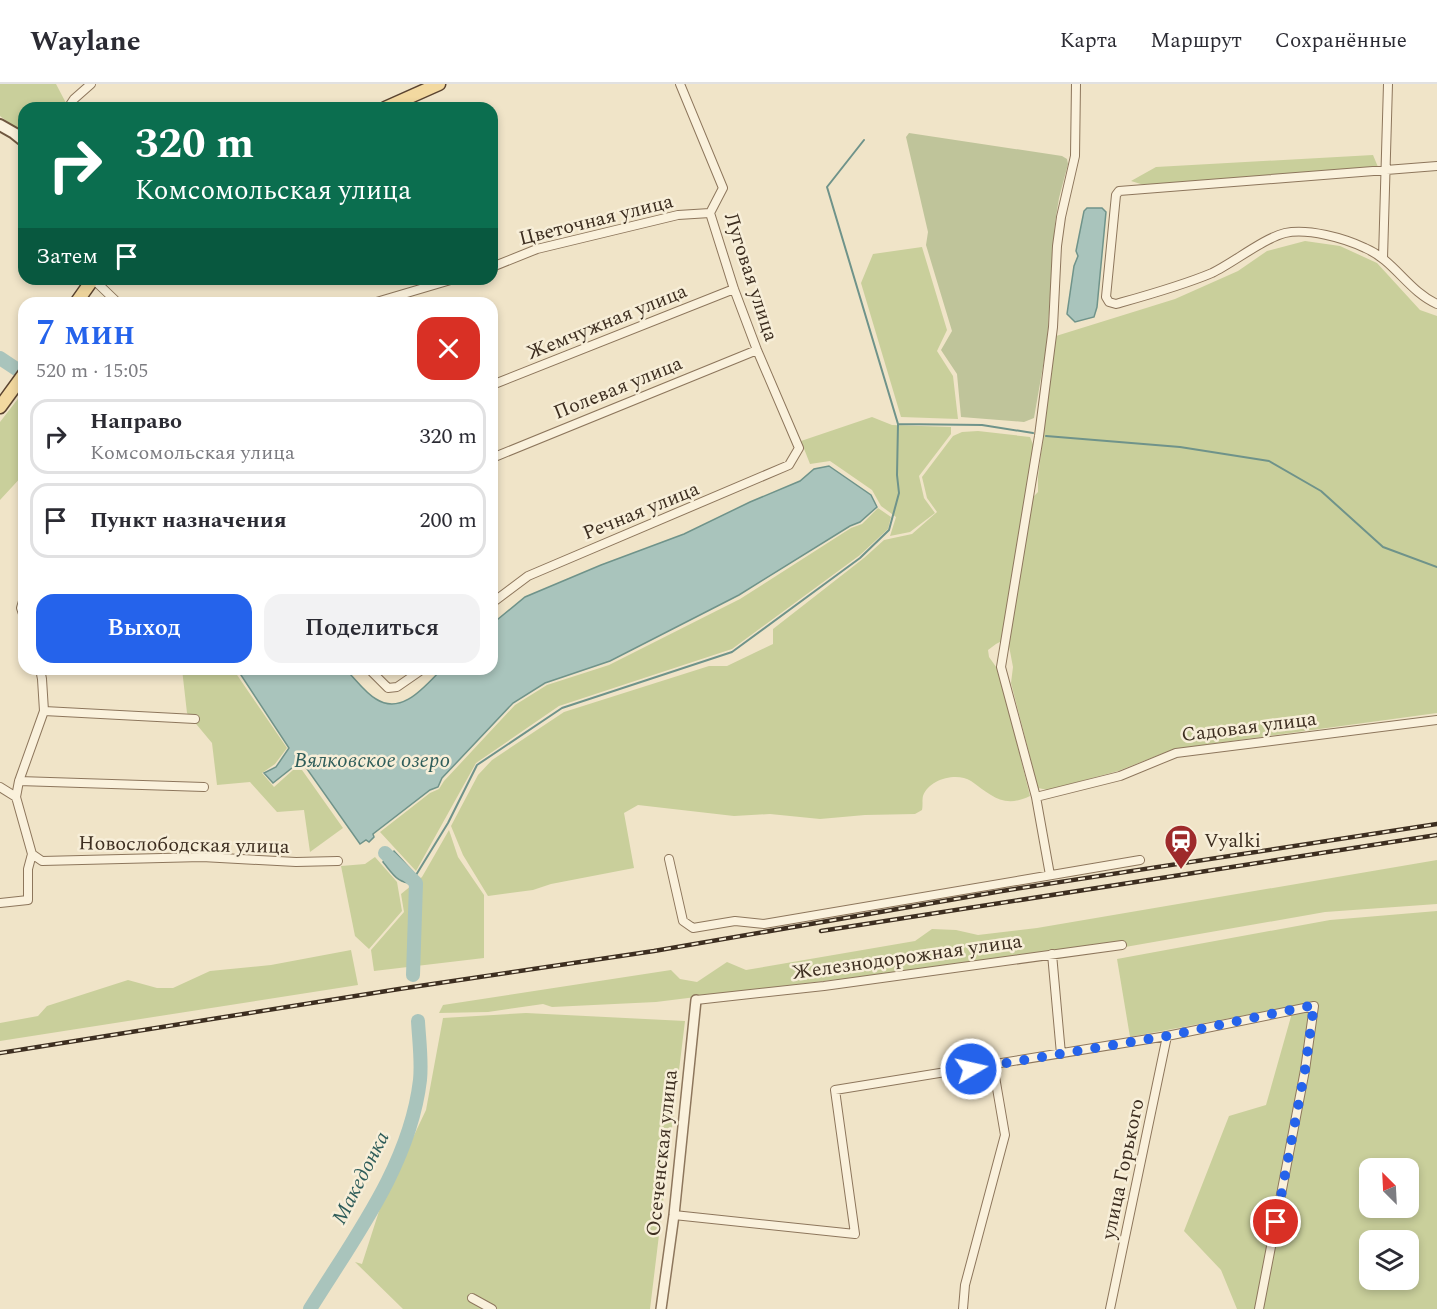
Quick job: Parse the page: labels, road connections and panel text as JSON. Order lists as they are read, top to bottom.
{
  "streets": {
    "street": [
      "Цветочная улица",
      "Луговая улица",
      "Жемчужная улица",
      "Полевая улица",
      "Речная улица",
      "Садовая улица",
      "Новослободская улица",
      "Железнодорожная улица",
      "Осеченская улица",
      "улица Горького"
    ]
  },
  "crossings": [
    ["Цветочная улица", "Луговая улица"],
    ["Луговая улица", "Жемчужная улица"],
    ["Луговая улица", "Полевая улица"],
    ["Луговая улица", "Речная улица"],
    ["Железнодорожная улица", "Осеченская улица"]
  ],
  "water": ["Вялковское озеро", "Македонка"],
  "places": {
    "station": ["Vyalki"]
  },
  "north": "top left",
  "page": {
    "header": "Waylane",
    "nav": ["Карта", "Маршрут", "Сохранённые"],
    "turn": ["320 m", "Комсомольская улица"],
    "then": "Затем",
    "heading": ["7 мин", "520 m · 15:05"],
    "list": [
      {
        "name": "Направо",
        "note": "Комсомольская улица",
        "value": "320 m"
      },
      {
        "name": "Пункт назначения",
        "value": "200 m"
      }
    ],
    "buttons": ["Выход", "Поделиться"]
  }
}
